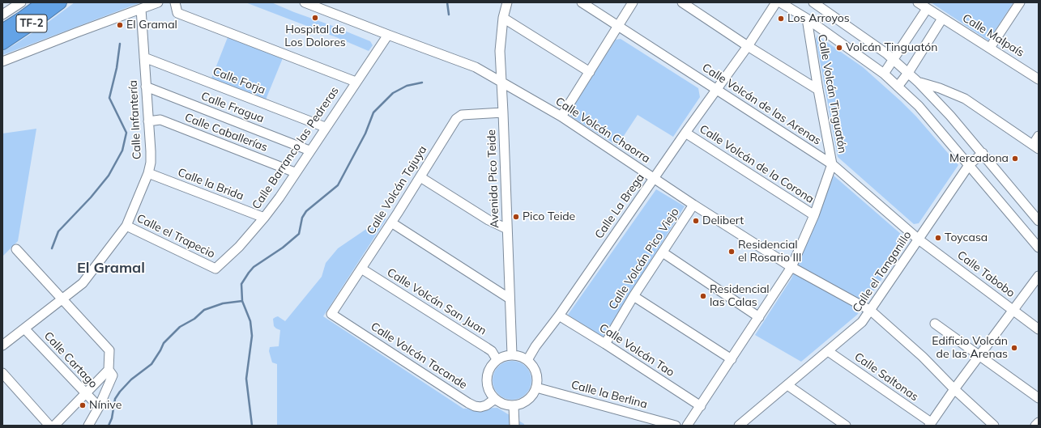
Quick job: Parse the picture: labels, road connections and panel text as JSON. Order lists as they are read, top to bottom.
{
  "streets": {
    "highway": ["TF-2"],
    "street": [
      "Calle Malpaís",
      "Calle Forja",
      "Calle Volcán Tinguatón",
      "Calle Volcán de las Arenas",
      "Calle Fragua",
      "Calle Infantería",
      "Calle Volcán Chaorra",
      "Calle Caballerías",
      "Calle Barranco las Pedreras",
      "Calle Volcán de la Corona",
      "Avenida Pico Teide",
      "Calle la Brida",
      "Calle Volcán Tajuya",
      "Calle La Brega",
      "Calle el Trapecio",
      "Calle Volcán Pico Viejo",
      "Calle el Tanganillo",
      "Calle Tabobo",
      "Calle Volcán San Juan",
      "Calle Volcán Tao",
      "Calle Volcán Tacande",
      "Calle Cartago",
      "Calle Saltonas",
      "Calle la Berlina"
    ]
  },
  "crossings": [
    ["Calle Forja", "Calle Infantería"],
    ["Calle Forja", "Calle Barranco las Pedreras"],
    ["Calle Volcán Tinguatón", "Calle Volcán de las Arenas"],
    ["Calle Volcán Tinguatón", "Calle Volcán Chaorra"],
    ["Calle Volcán Tinguatón", "Calle Volcán de la Corona"],
    ["Calle Volcán Tinguatón", "Calle Volcán Tao"],
    ["Calle Volcán de las Arenas", "Calle La Brega"],
    ["Calle Volcán de las Arenas", "Calle el Tanganillo"],
    ["Calle Volcán de las Arenas", "Calle Tabobo"],
    ["Calle Fragua", "Calle Infantería"],
    ["Calle Fragua", "Calle Barranco las Pedreras"],
    ["Calle Infantería", "Calle Caballerías"],
    ["Calle Infantería", "Calle la Brida"],
    ["Calle Infantería", "Calle el Trapecio"],
    ["Calle Infantería", "Calle Cartago"],
    ["Calle Volcán Chaorra", "Calle Barranco las Pedreras"],
    ["Calle Volcán Chaorra", "Avenida Pico Teide"],
    ["Calle Volcán Chaorra", "Calle La Brega"],
    ["Calle Volcán Chaorra", "Calle Volcán Pico Viejo"],
    ["Calle Volcán Chaorra", "Calle el Tanganillo"],
    ["Calle Caballerías", "Calle Barranco las Pedreras"],
    ["Calle Barranco las Pedreras", "Calle la Brida"],
    ["Calle Barranco las Pedreras", "Calle el Trapecio"],
    ["Calle Volcán de la Corona", "Calle La Brega"],
    ["Avenida Pico Teide", "Calle Volcán Tajuya"],
    ["Avenida Pico Teide", "Calle La Brega"],
    ["Avenida Pico Teide", "Calle Volcán San Juan"],
    ["Avenida Pico Teide", "Calle Volcán Tacande"],
    ["Avenida Pico Teide", "Calle la Berlina"],
    ["Calle Volcán Tajuya", "Calle Volcán San Juan"],
    ["Calle Volcán Tajuya", "Calle Volcán Tacande"],
    ["Calle La Brega", "Calle Volcán San Juan"],
    ["Calle La Brega", "Calle Volcán Tao"],
    ["Calle La Brega", "Calle Volcán Tacande"],
    ["Calle La Brega", "Calle la Berlina"],
    ["Calle Volcán Pico Viejo", "Calle Volcán Tao"],
    ["Calle el Tanganillo", "Calle Tabobo"],
    ["Calle el Tanganillo", "Calle Saltonas"],
    ["Calle Volcán San Juan", "Calle Volcán Tacande"],
    ["Calle Volcán San Juan", "Calle la Berlina"],
    ["Calle Volcán Tacande", "Calle la Berlina"]
  ],
  "districts": ["El Gramal"],
  "places": [
    "Hospital de Los Dolores",
    "Los Arroyos",
    "El Gramal",
    "Volcán Tinguatón",
    "Mercadona",
    "Pico Teide",
    "Delibert",
    "Toycasa",
    "Residencial el Rosario III",
    "Residencial las Calas",
    "Edificio Volcán de las Arenas",
    "Nínive"
  ]
}
